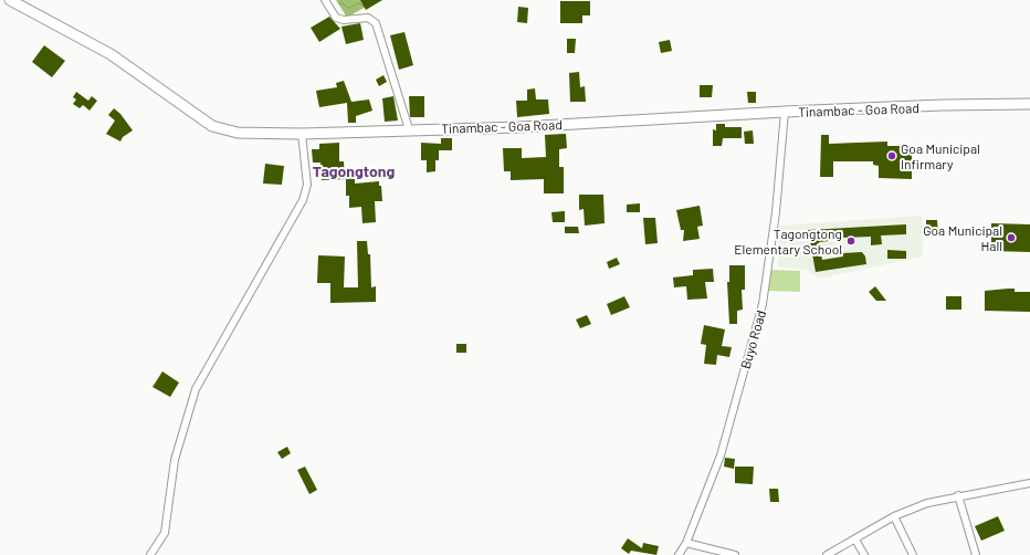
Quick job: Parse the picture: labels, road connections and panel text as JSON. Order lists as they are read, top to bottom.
{
  "streets": {
    "main road": ["Tinambac - Goa Road"],
    "street": ["Buyo Road"]
  },
  "crossings": [
    ["Tinambac - Goa Road", "Buyo Road"]
  ],
  "districts": ["Tagongtong"],
  "places": ["Goa Municipal Infirmary", "Goa Municipal Hall", "Tagongtong Elementary School"]
}
